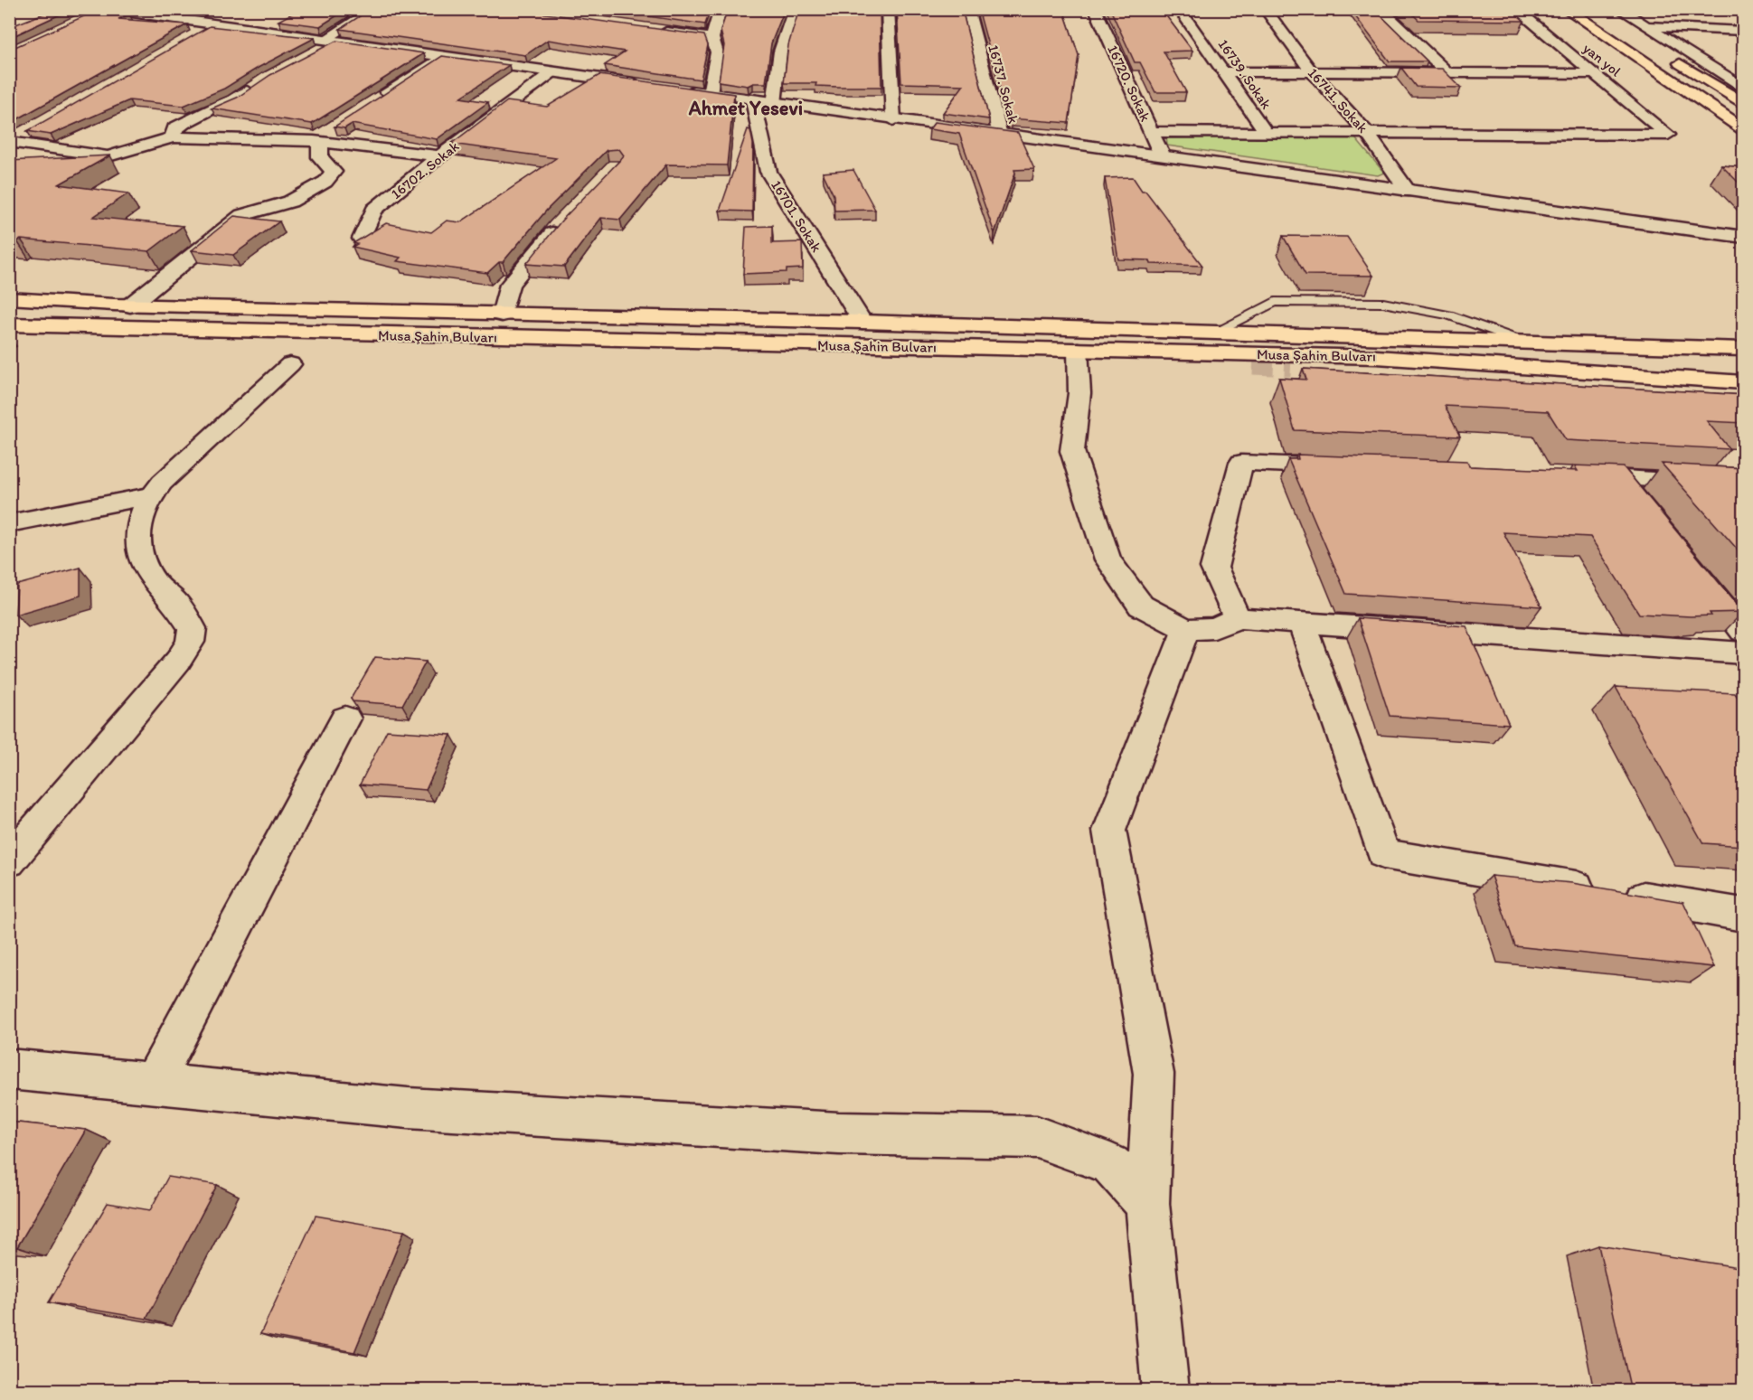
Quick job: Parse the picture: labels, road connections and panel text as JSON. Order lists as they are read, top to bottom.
{
  "streets": {
    "highway": ["Musa Şahin Bulvarı"],
    "street": [
      "yan yol",
      "16739. Sokak",
      "16720. Sokak",
      "16737. Sokak",
      "16741. Sokak",
      "16702. Sokak",
      "16701. Sokak"
    ]
  },
  "crossings": [
    ["yan yol", "16741. Sokak"],
    ["16701. Sokak", "Musa Şahin Bulvarı"]
  ],
  "districts": ["Ahmet Yesevi"]
}
